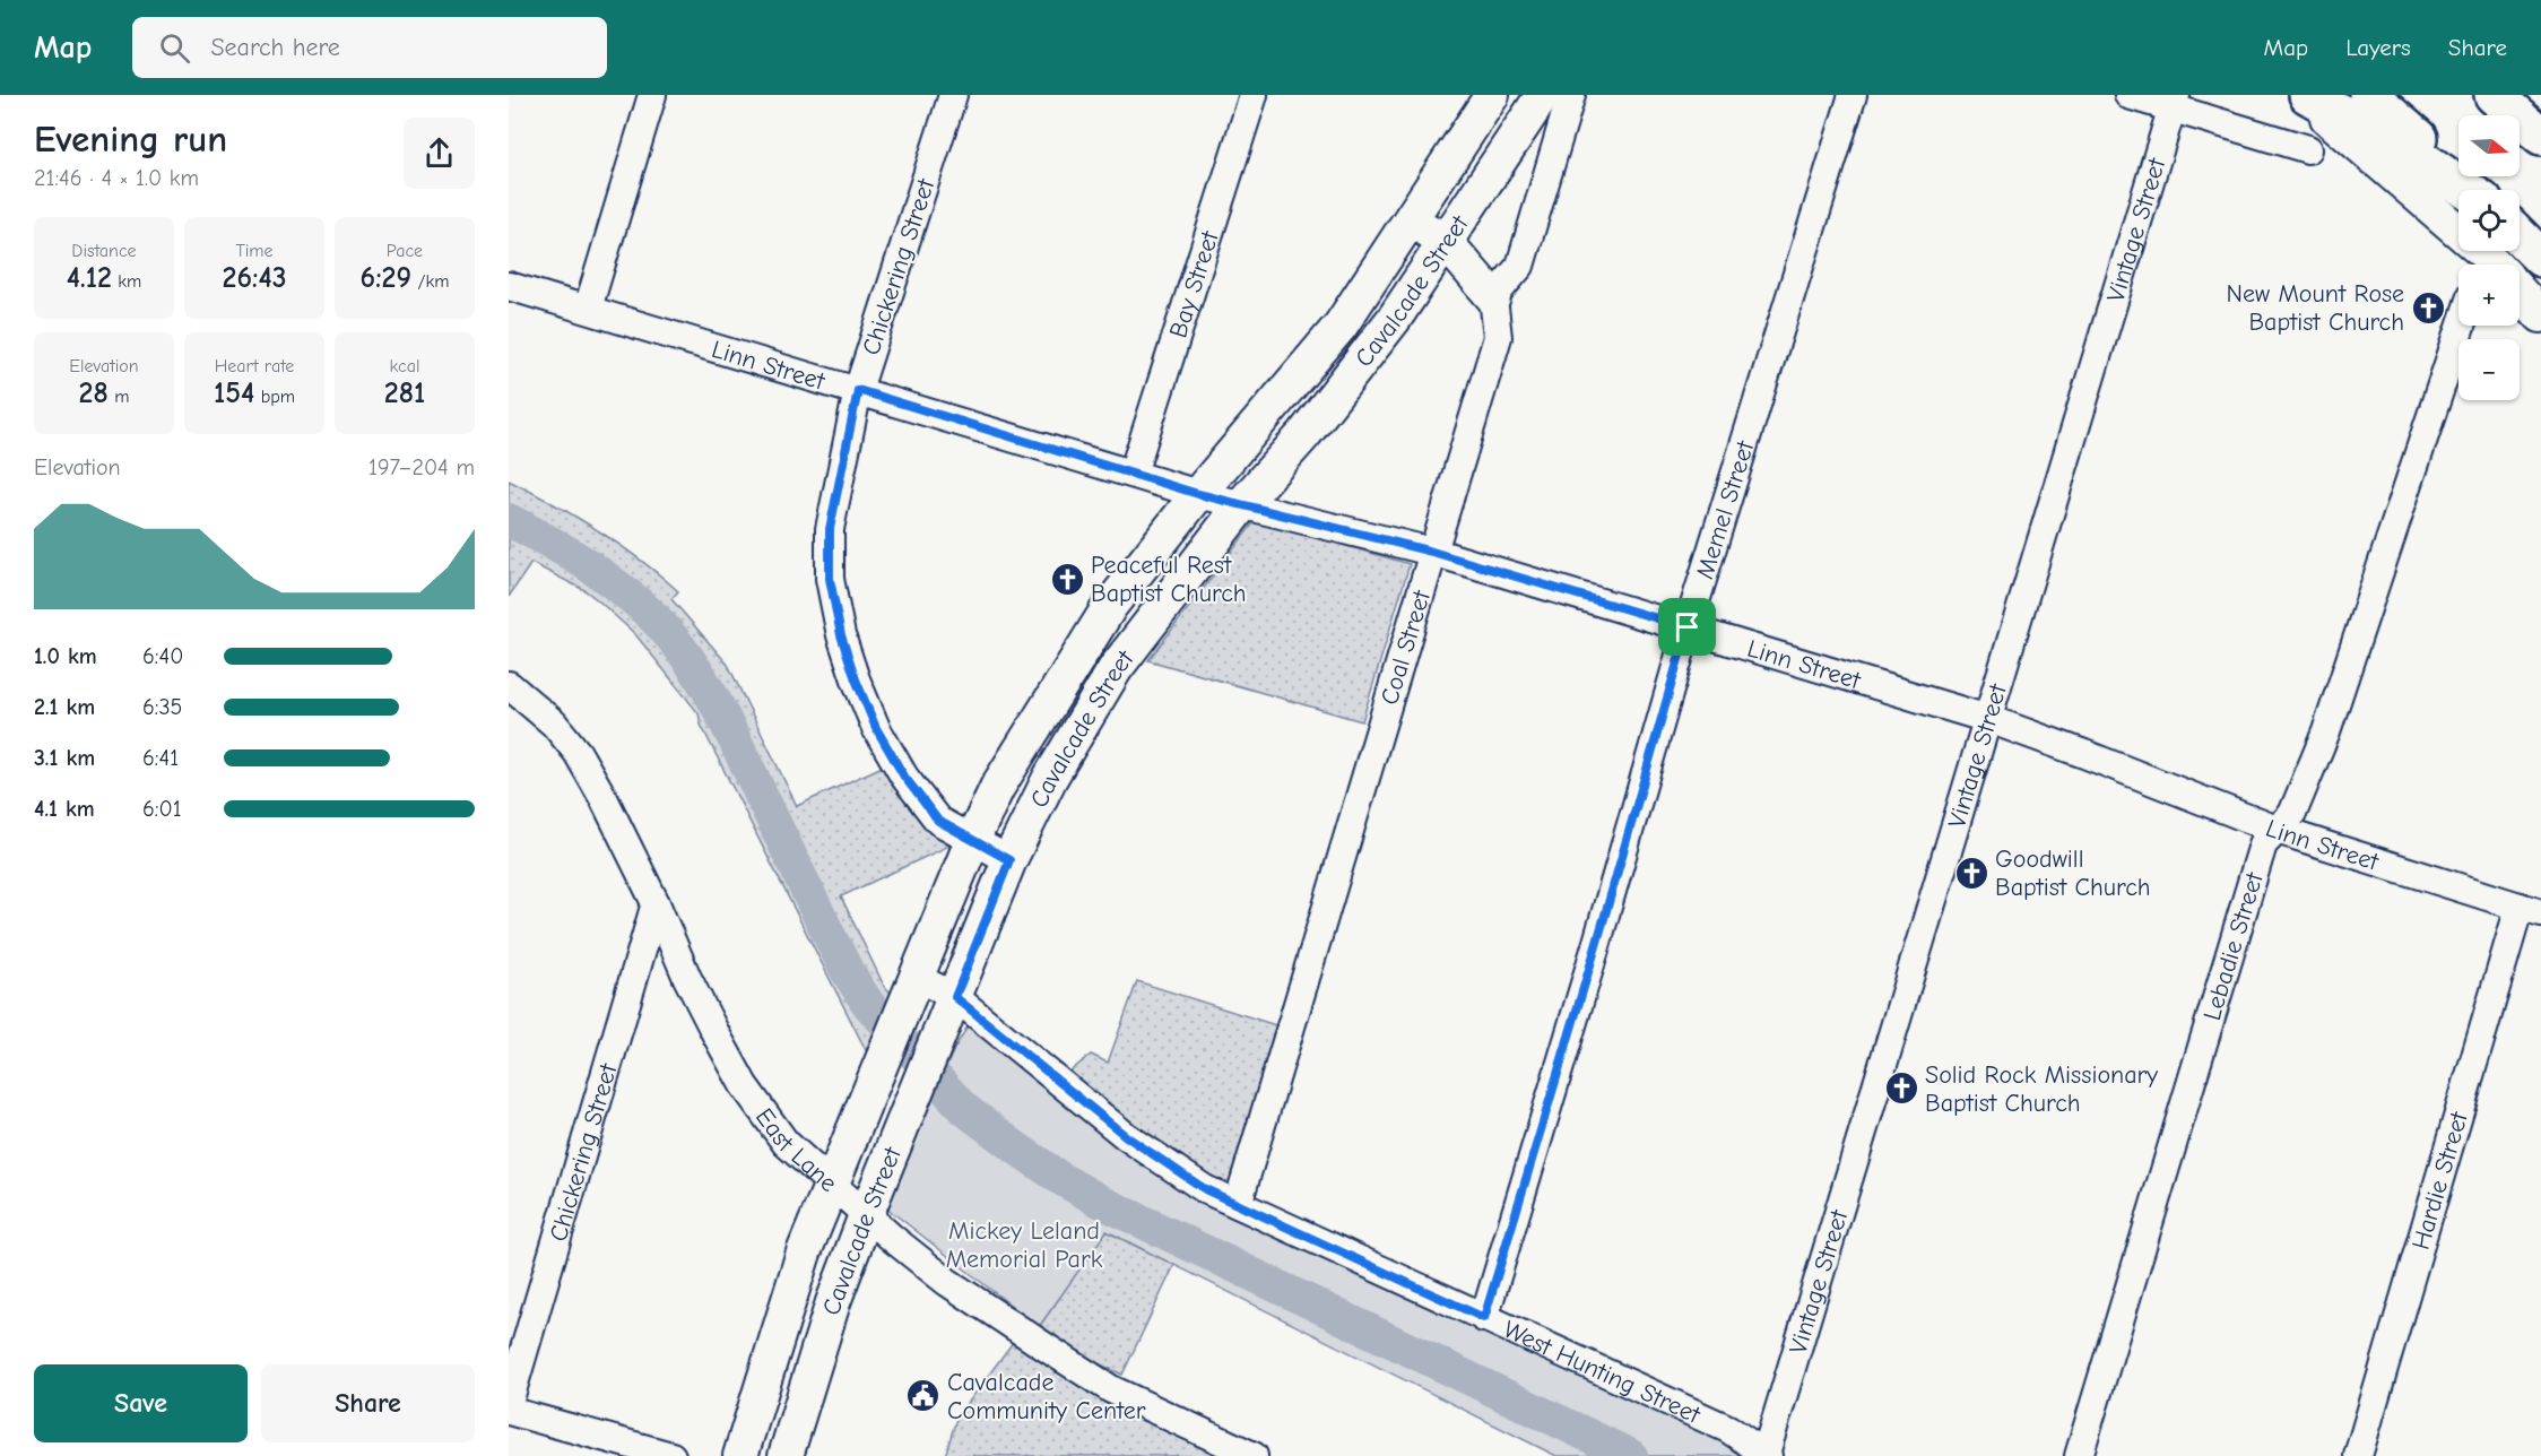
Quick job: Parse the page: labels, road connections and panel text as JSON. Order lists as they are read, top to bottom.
{
  "streets": {
    "main road": ["Cavalcade Street"],
    "street": [
      "Vintage Street",
      "Chickering Street",
      "Bay Street",
      "Linn Street",
      "Memel Street",
      "Coal Street",
      "Lebadie Street",
      "East Lane",
      "Hardie Street",
      "West Hunting Street"
    ]
  },
  "crossings": [
    ["Vintage Street", "Linn Street"],
    ["Vintage Street", "West Hunting Street"],
    ["Chickering Street", "Cavalcade Street"],
    ["Chickering Street", "Linn Street"],
    ["Chickering Street", "East Lane"],
    ["Bay Street", "Linn Street"],
    ["Cavalcade Street", "Linn Street"],
    ["Cavalcade Street", "East Lane"],
    ["Cavalcade Street", "West Hunting Street"],
    ["Linn Street", "Memel Street"],
    ["Linn Street", "Coal Street"],
    ["Linn Street", "Lebadie Street"],
    ["Linn Street", "Hardie Street"],
    ["Memel Street", "West Hunting Street"],
    ["Coal Street", "West Hunting Street"]
  ],
  "parks": ["Mickey Leland Memorial Park"],
  "places": {
    "church": [
      "New Mount Rose Baptist Church",
      "Peaceful Rest Baptist Church",
      "Goodwill Baptist Church",
      "Solid Rock Missionary Baptist Church"
    ],
    "public building": ["Cavalcade Community Center"]
  },
  "north": "right",
  "page": {
    "header": "Map",
    "search": "Search here",
    "nav": ["Map", "Layers", "Share"],
    "heading": ["Evening run", "21:46 · 4 × 1.0 km"],
    "map_buttons": ["+", "−"],
    "stats": [
      ["Distance", "4.12 km"],
      ["Time", "26:43"],
      ["Pace", "6:29 /km"],
      ["Elevation", "28 m"],
      ["Heart rate", "154 bpm"],
      ["kcal", "281"]
    ],
    "chart": ["Elevation", "197–204 m"],
    "list": [
      {
        "name": "1.0 km",
        "note": "6:40"
      },
      {
        "name": "2.1 km",
        "note": "6:35"
      },
      {
        "name": "3.1 km",
        "note": "6:41"
      },
      {
        "name": "4.1 km",
        "note": "6:01"
      }
    ],
    "buttons": ["Save", "Share"]
  }
}
